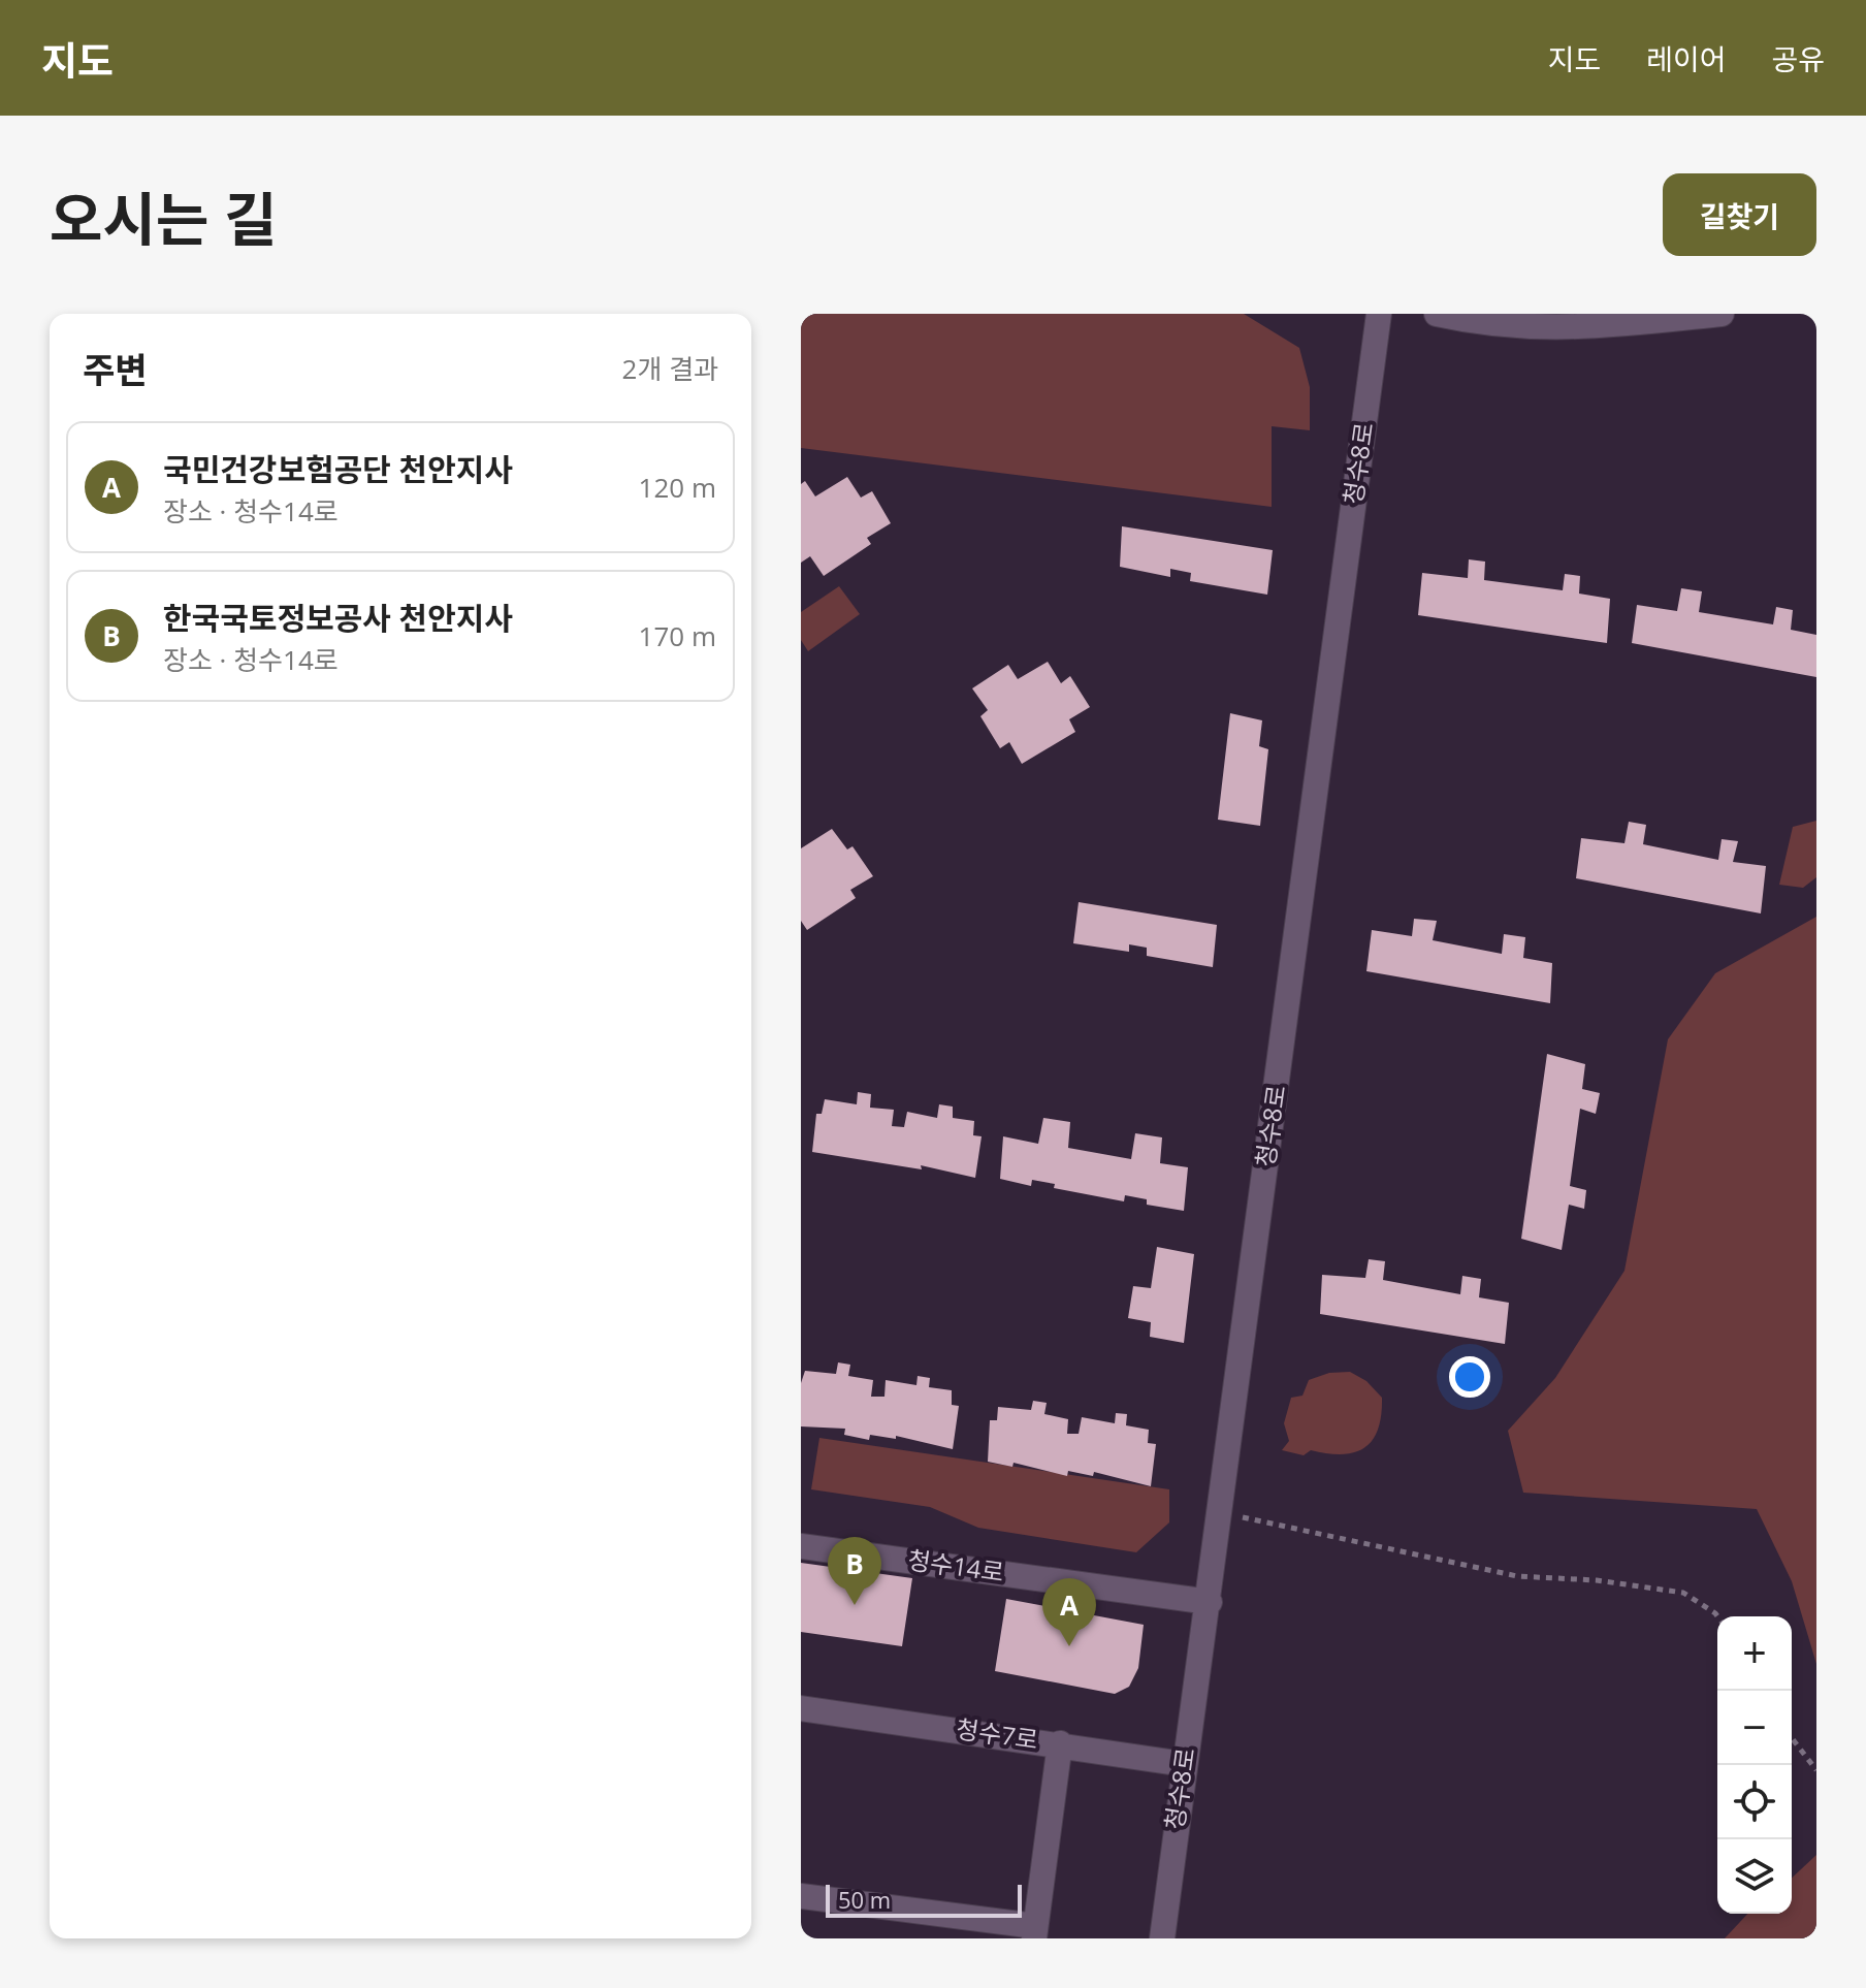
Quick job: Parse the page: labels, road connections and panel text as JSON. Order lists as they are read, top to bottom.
{
  "streets": {
    "street": ["청수8로", "청수14로", "청수7로"]
  },
  "crossings": [
    ["청수8로", "청수14로"]
  ],
  "scale_bar": "50 m",
  "page": {
    "header": "지도",
    "nav": ["지도", "레이어", "공유"],
    "title": "오시는 길",
    "buttons": "길찾기",
    "heading": ["주변", "2개 결과"],
    "list": [
      {
        "mark": "A",
        "name": "국민건강보험공단 천안지사",
        "note": "장소 · 청수14로",
        "value": "120 m"
      },
      {
        "mark": "B",
        "name": "한국국토정보공사 천안지사",
        "note": "장소 · 청수14로",
        "value": "170 m"
      }
    ],
    "pins": ["B", "A"],
    "map_buttons": ["+", "−"],
    "scale": "50 m"
  }
}
